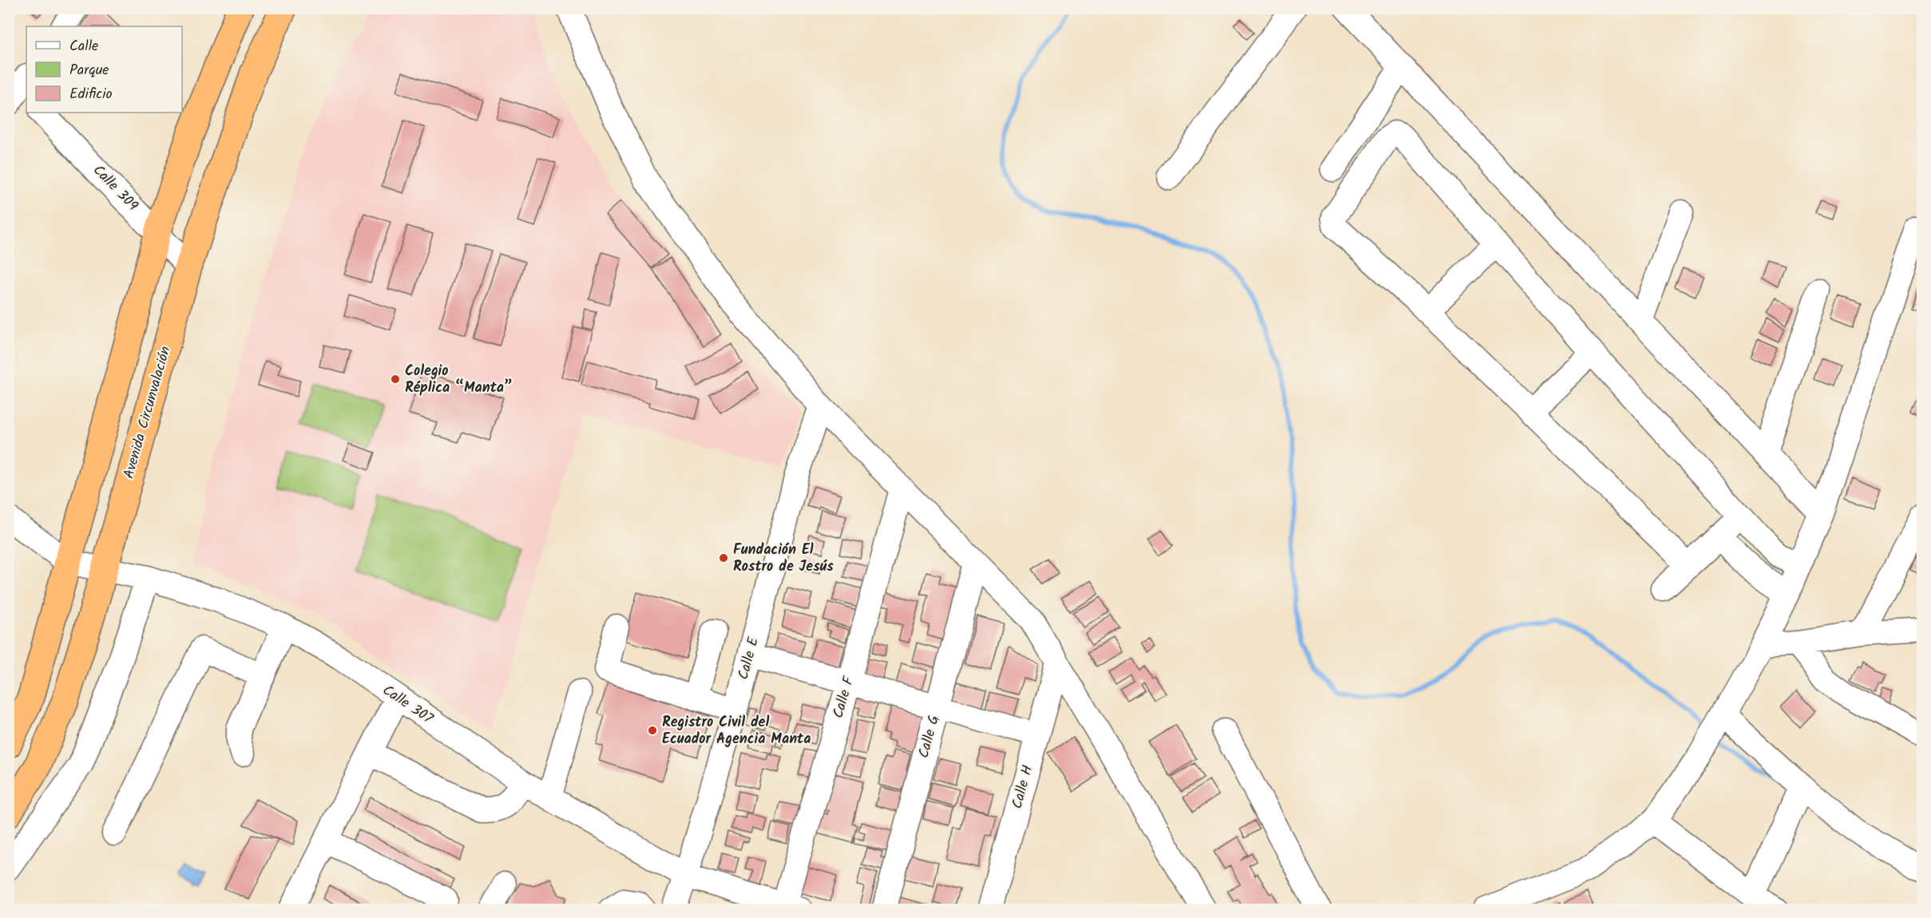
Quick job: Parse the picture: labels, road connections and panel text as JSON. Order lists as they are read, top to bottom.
{
  "streets": {
    "highway": ["Avenida Circunvalación"],
    "street": [
      "Calle 309",
      "Calle E",
      "Calle F",
      "Calle 307",
      "Calle G",
      "Calle H"
    ]
  },
  "crossings": [
    ["Calle 309", "Avenida Circunvalación"],
    ["Avenida Circunvalación", "Calle 307"],
    ["Calle E", "Calle 307"],
    ["Calle F", "Calle 307"]
  ],
  "places": ["Colegio Réplica “Manta”", "Fundación El Rostro de Jesús", "Registro Civil del Ecuador Agencia Manta"],
  "legend": ["Calle", "Parque", "Edificio"]
}
